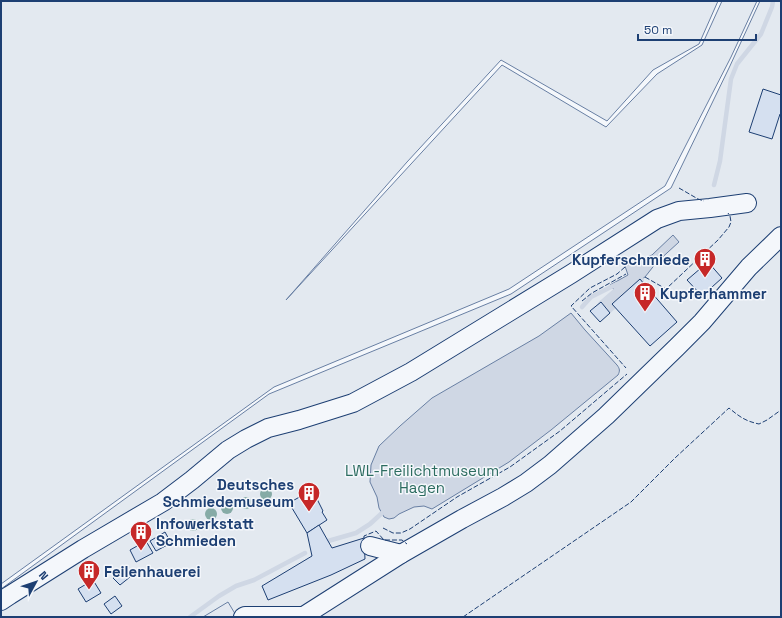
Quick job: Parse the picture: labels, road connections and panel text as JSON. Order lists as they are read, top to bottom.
{
  "parks": ["LWL-Freilichtmuseum Hagen"],
  "places": {
    "building": [
      "Kupferschmiede",
      "Kupferhammer",
      "Deutsches Schmiedemuseum",
      "Infowerkstatt Schmieden",
      "Feilenhauerei"
    ]
  },
  "scale_bar": "50 m",
  "north": "top right"
}
